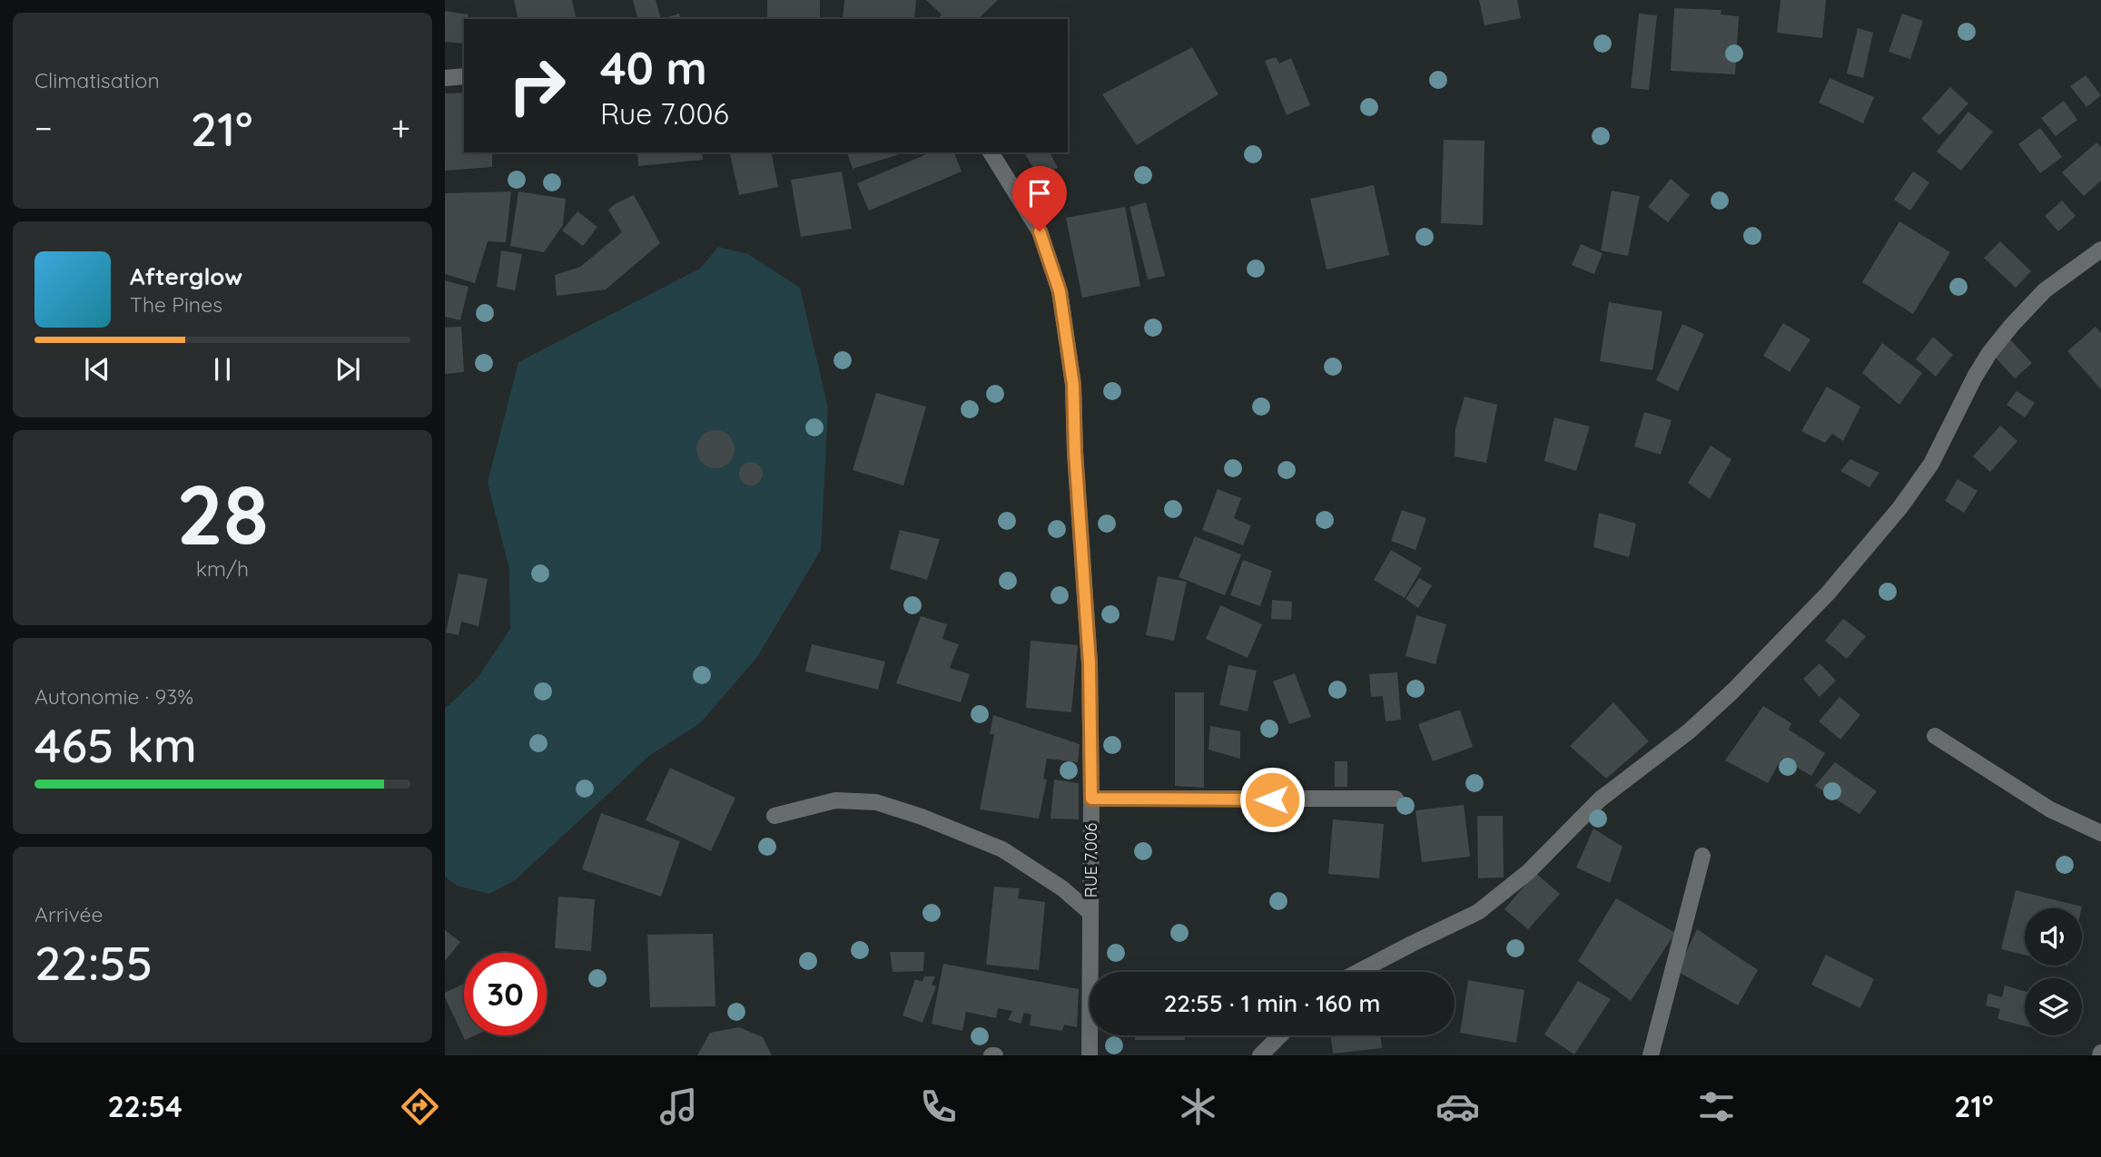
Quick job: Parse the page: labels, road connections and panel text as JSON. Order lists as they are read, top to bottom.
{
  "streets": {
    "street": ["RUE 7.006"]
  },
  "page": {
    "tile": [
      "Climatisation",
      ["28", "km/h"],
      ["Autonomie · 93%", "465 km"],
      ["Arrivée", "22:55"]
    ],
    "turn": ["40 m", "Rue 7.006"],
    "heat": ["−", "21°", "+"],
    "song": ["Afterglow", "The Pines"],
    "limit": "30",
    "trip": "22:55 · 1 min · 160 m",
    "tabs": ["22:54", "21°"]
  }
}
